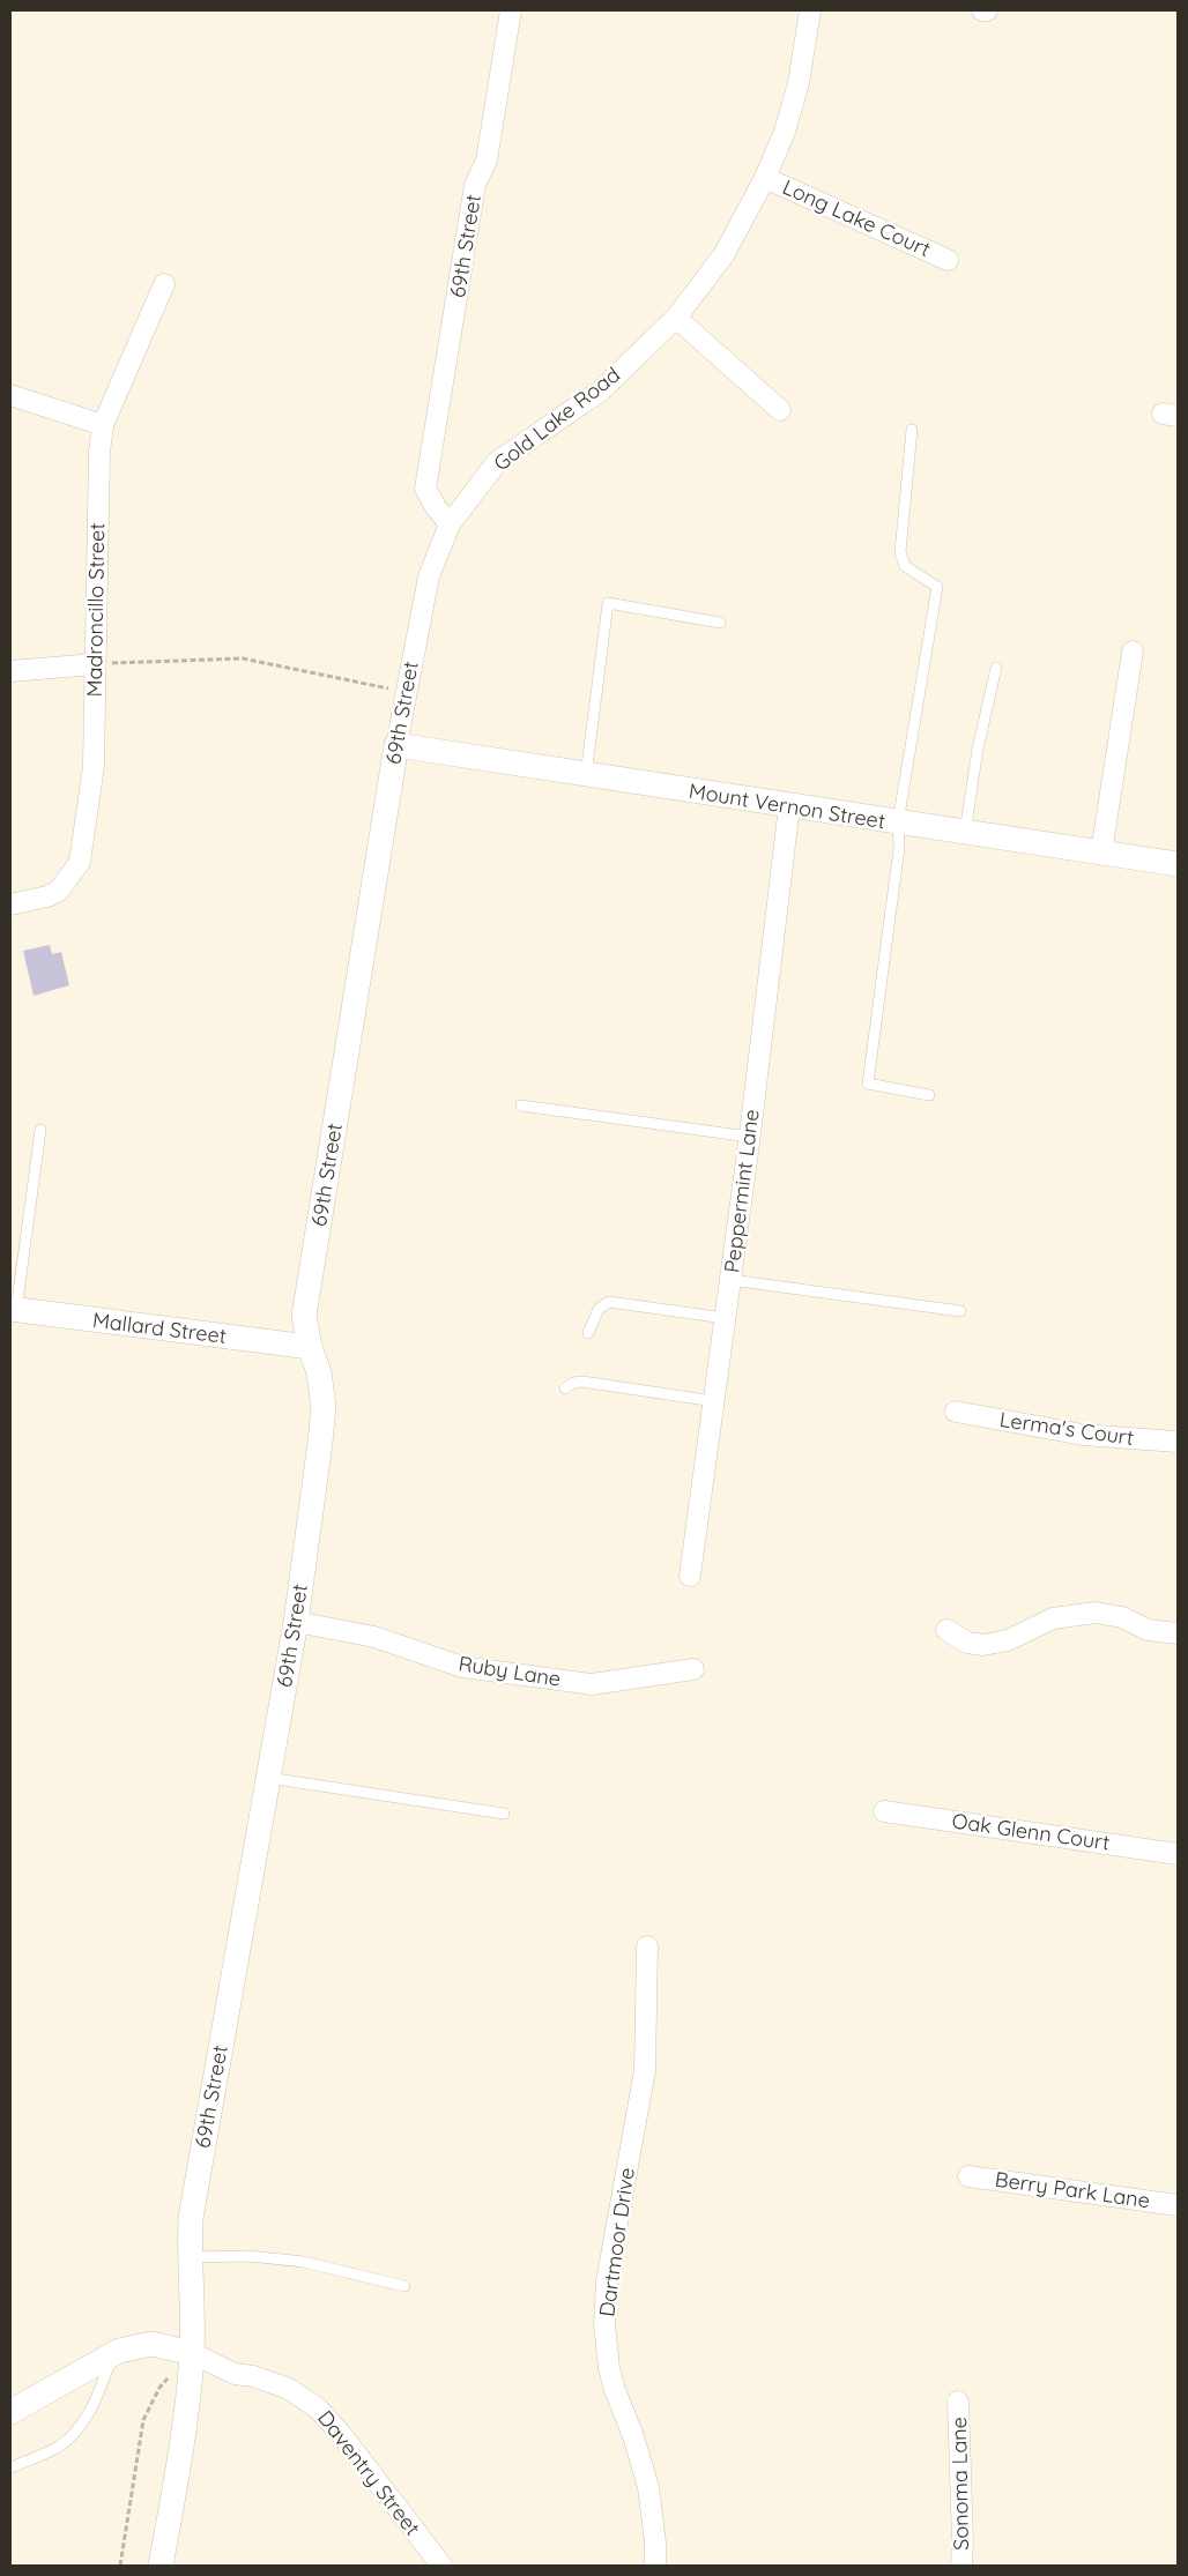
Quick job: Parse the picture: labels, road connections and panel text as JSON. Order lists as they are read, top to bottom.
{
  "streets": {
    "street": [
      "Long Lake Court",
      "69th Street",
      "Gold Lake Road",
      "Madroncillo Street",
      "Mount Vernon Street",
      "Peppermint Lane",
      "Mallard Street",
      "Lerma's Court",
      "Ruby Lane",
      "Oak Glenn Court",
      "Berry Park Lane",
      "Dartmoor Drive",
      "Daventry Street",
      "Sonoma Lane"
    ]
  },
  "crossings": [
    ["Long Lake Court", "Gold Lake Road"],
    ["69th Street", "Gold Lake Road"],
    ["69th Street", "Mount Vernon Street"],
    ["69th Street", "Mallard Street"],
    ["69th Street", "Ruby Lane"],
    ["69th Street", "Daventry Street"],
    ["Mount Vernon Street", "Peppermint Lane"]
  ]
}
